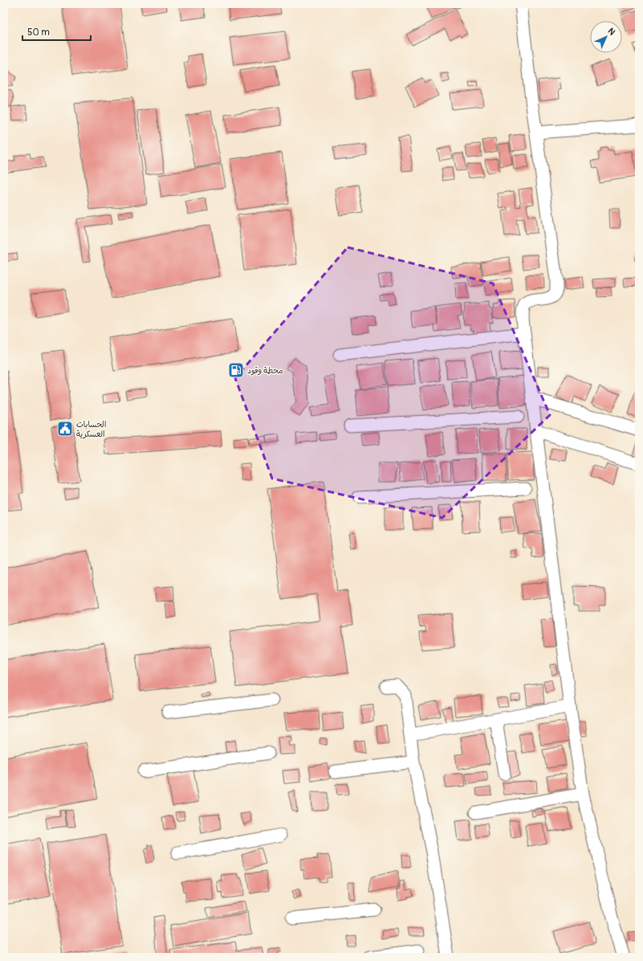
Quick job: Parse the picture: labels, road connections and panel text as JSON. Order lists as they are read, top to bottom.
{
  "places": {
    "fuel station": ["محطة وقود"],
    "public building": ["الحسابات العسكرية"]
  },
  "scale_bar": "50 m",
  "north": "top right"
}
